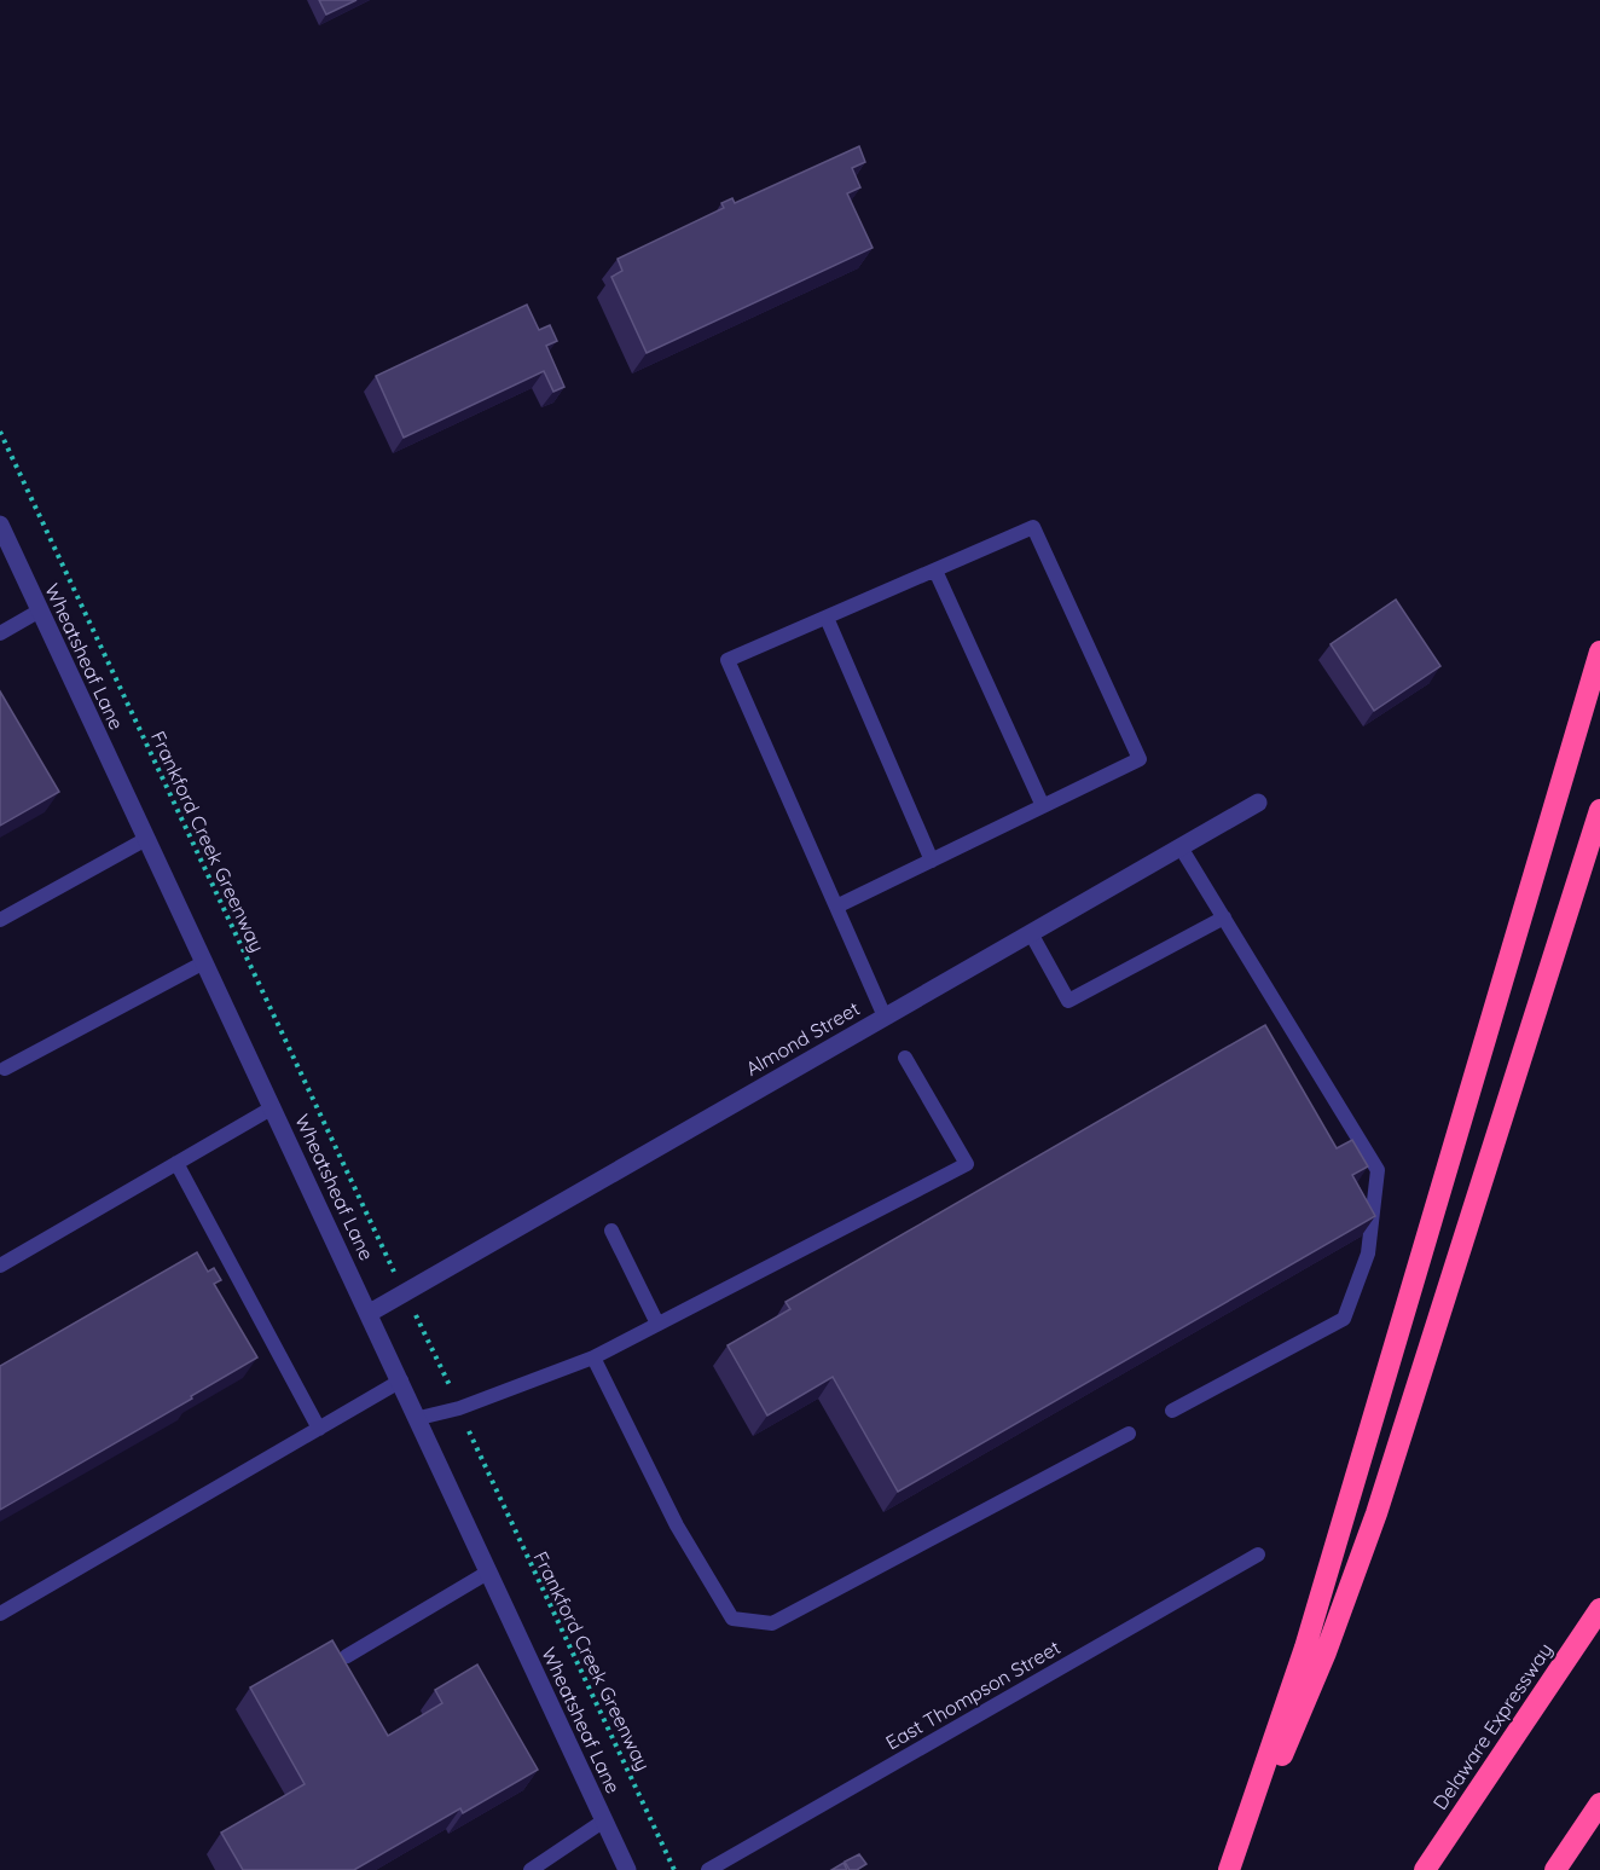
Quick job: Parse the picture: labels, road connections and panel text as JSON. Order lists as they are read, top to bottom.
{
  "streets": {
    "highway": ["Delaware Expressway"],
    "street": ["Wheatsheaf Lane", "Almond Street"],
    "lane": ["East Thompson Street"],
    "path": ["Frankford Creek Greenway"]
  },
  "crossings": [
    ["Wheatsheaf Lane", "Almond Street"]
  ]
}
